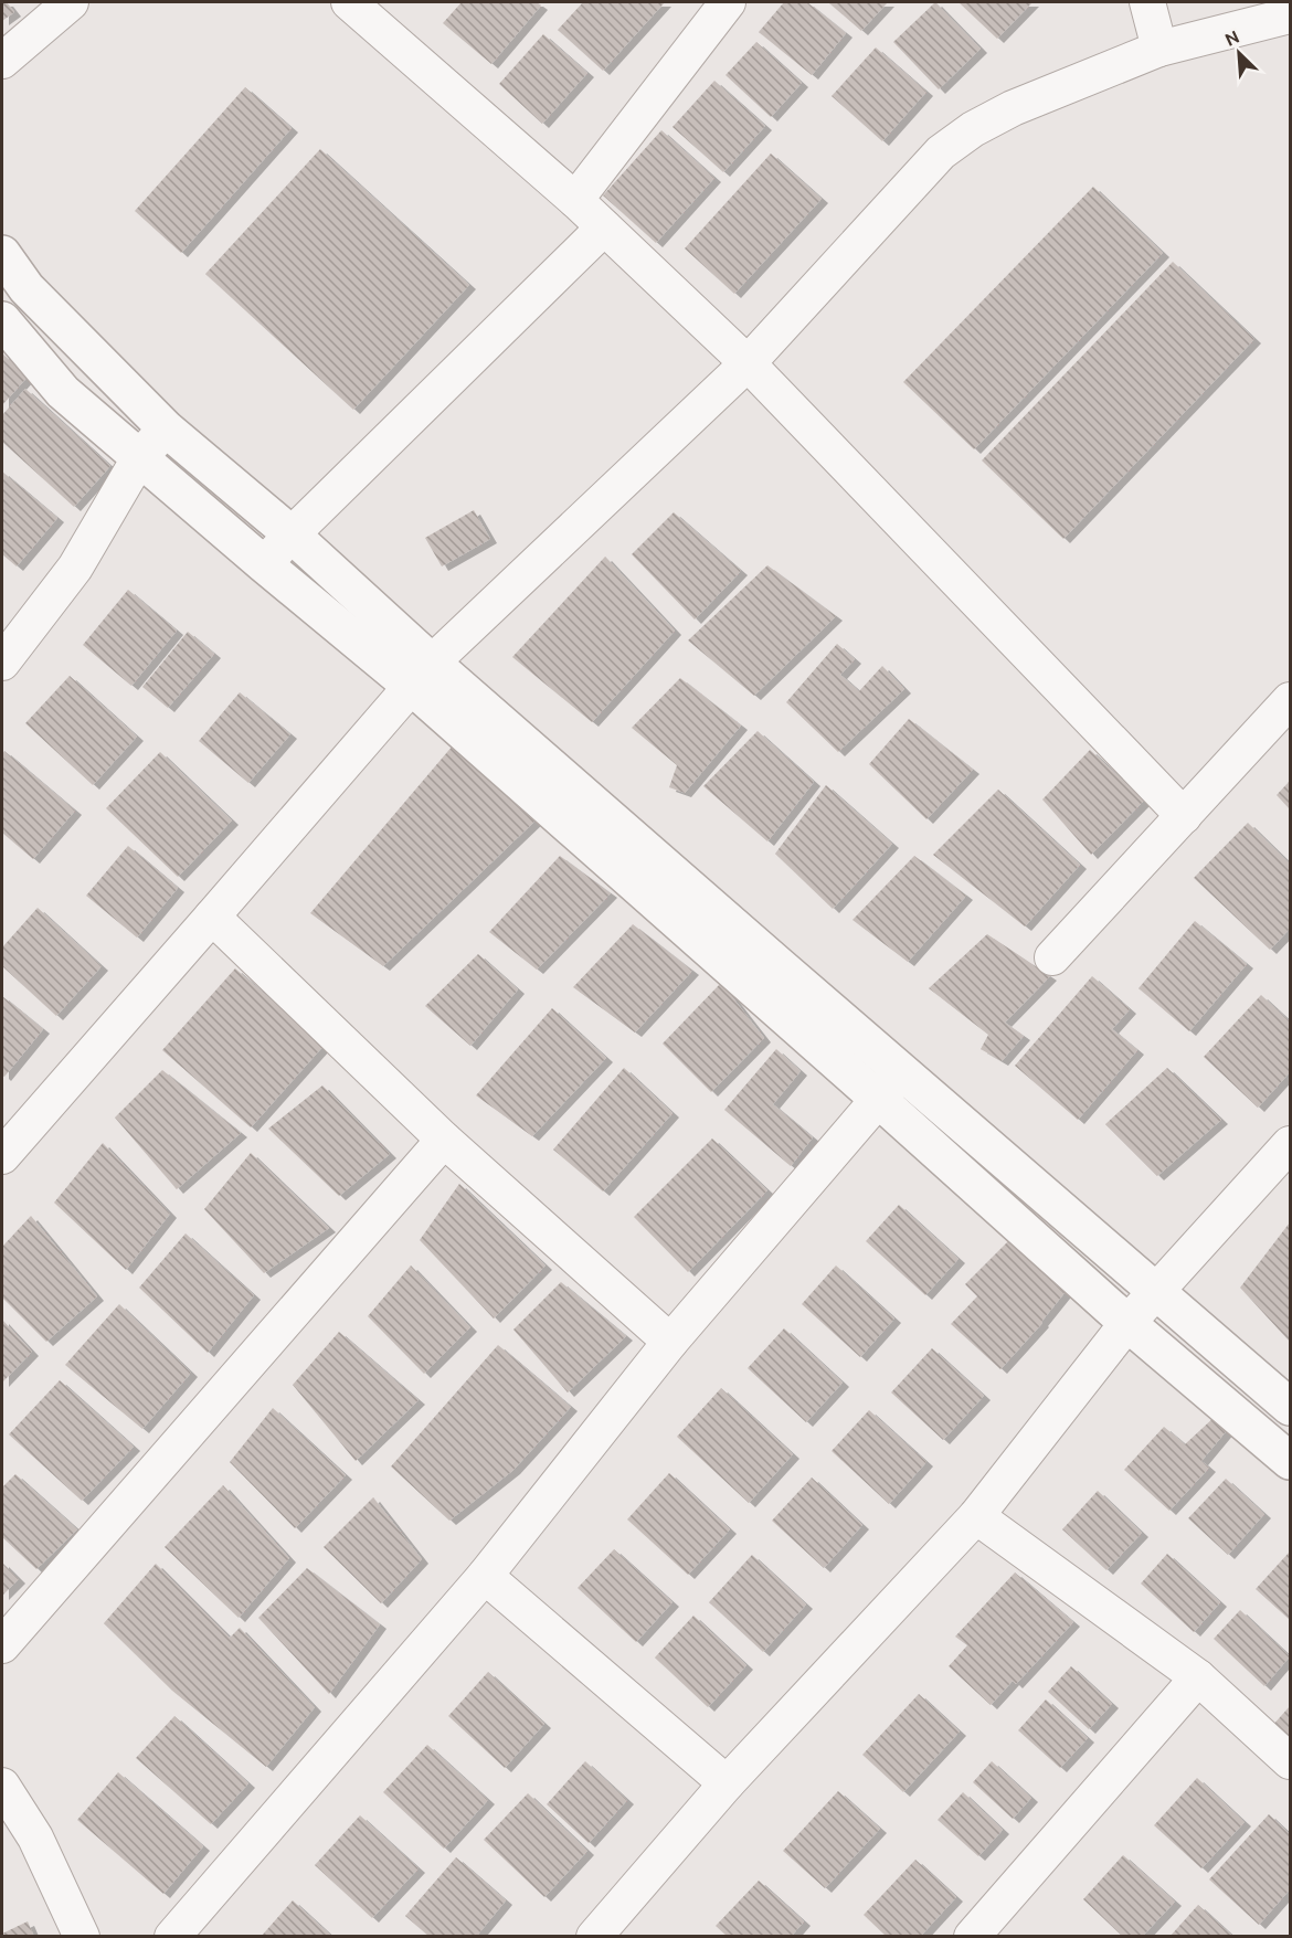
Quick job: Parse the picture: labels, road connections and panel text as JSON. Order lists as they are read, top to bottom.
{
  "north": "top left"
}
